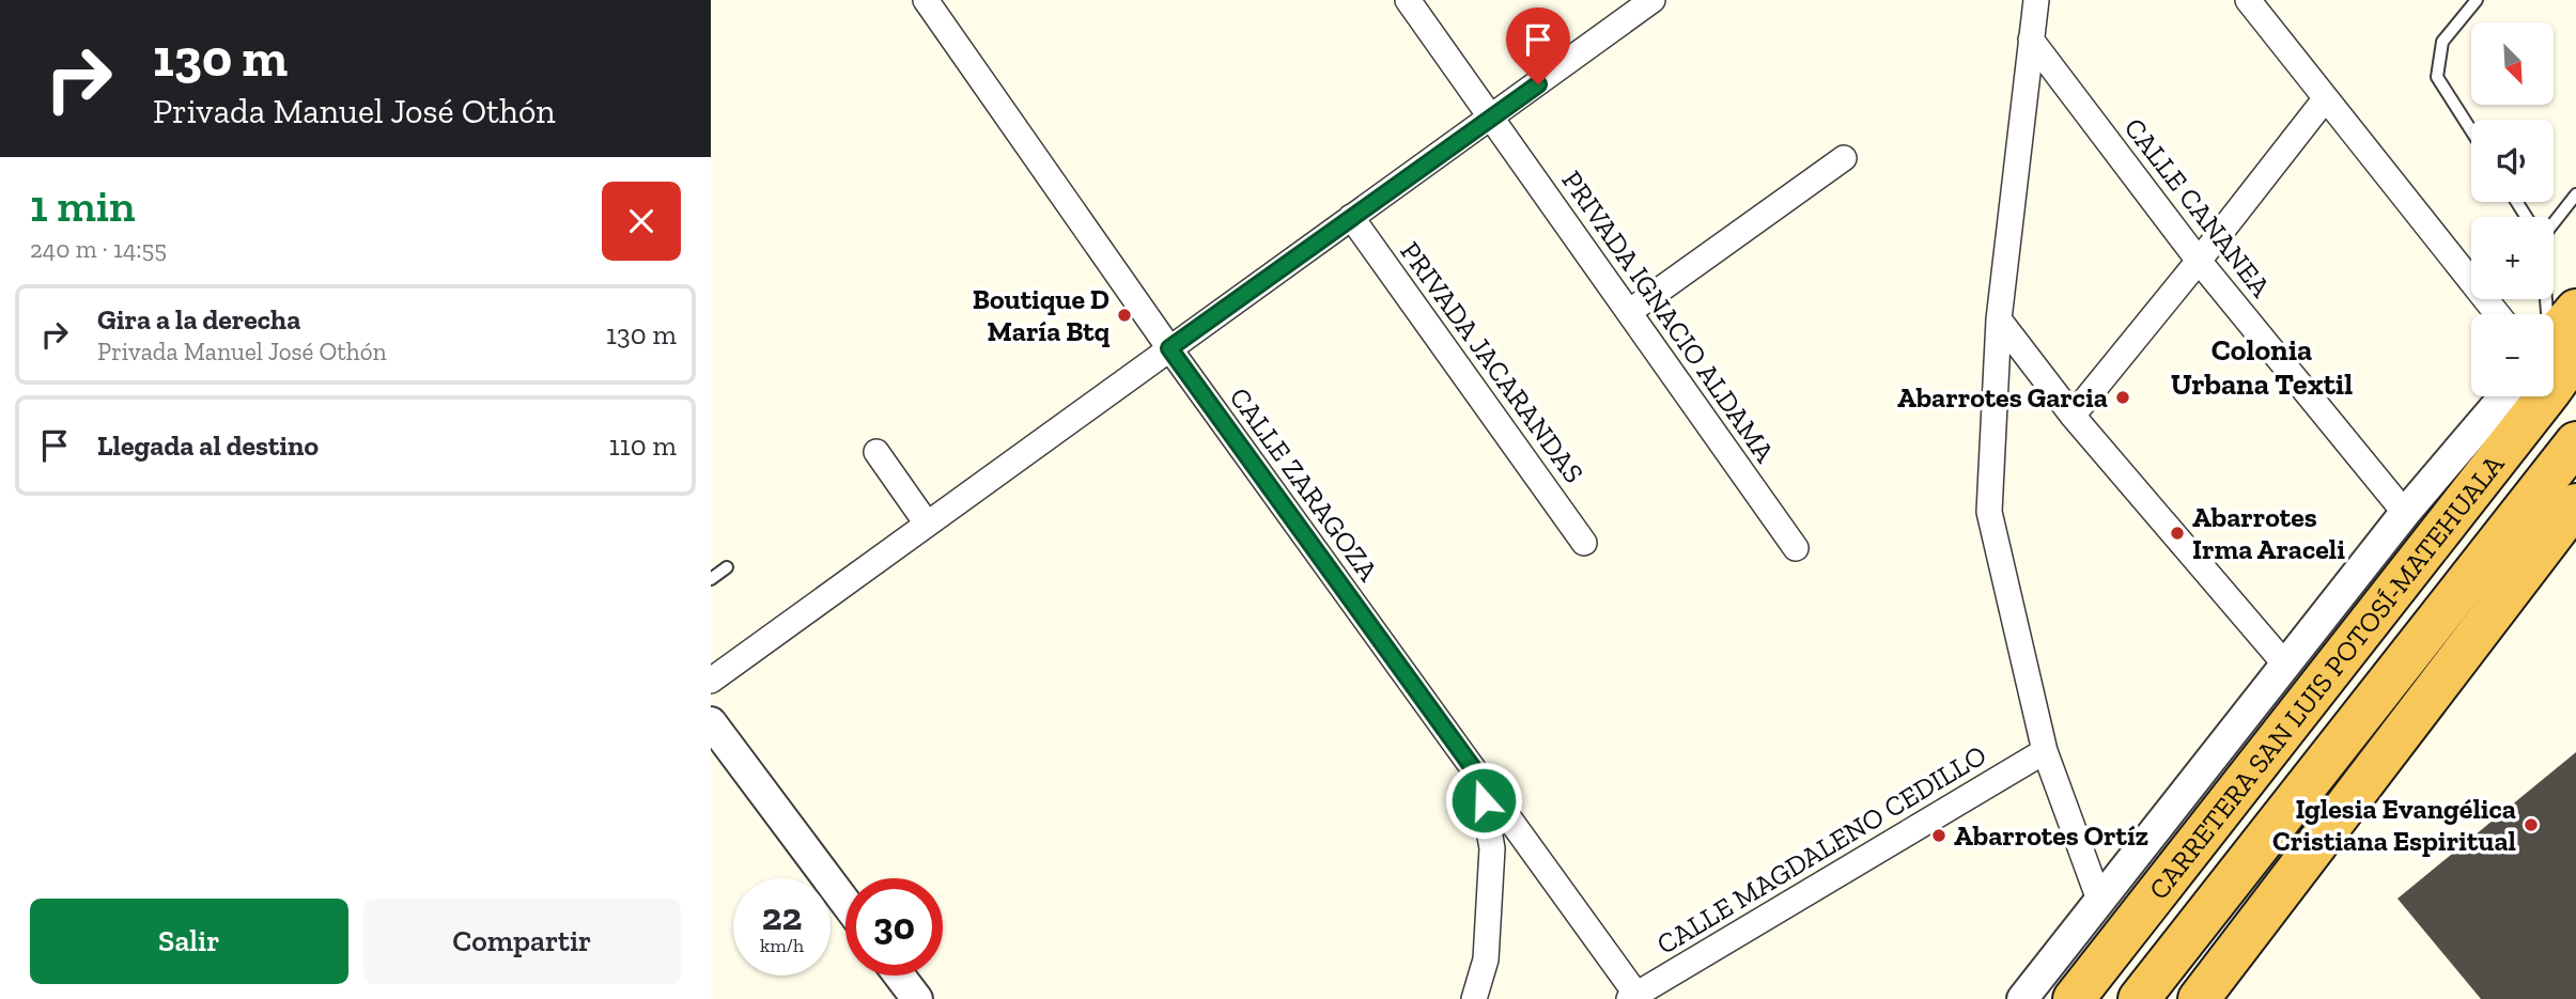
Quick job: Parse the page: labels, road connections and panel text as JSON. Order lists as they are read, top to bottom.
{
  "streets": {
    "highway": ["CARRETERA SAN LUIS POTOSÍ-MATEHUALA"],
    "street": [
      "CALLE CANANEA",
      "PRIVADA IGNACIO ALDAMA",
      "PRIVADA JACARANDAS",
      "CALLE ZARAGOZA",
      "CALLE MAGDALENO CEDILLO"
    ]
  },
  "crossings": [
    ["CALLE ZARAGOZA", "CALLE MAGDALENO CEDILLO"]
  ],
  "districts": ["Colonia Urbana Textil"],
  "places": [
    "Boutique D María Btq",
    "Abarrotes Garcia",
    "Abarrotes Irma Araceli",
    "Iglesia Evangélica Cristiana Espiritual",
    "Abarrotes Ortíz"
  ],
  "north": "bottom right",
  "page": {
    "turn": ["130 m", "Privada Manuel José Othón"],
    "map_buttons": ["+", "−"],
    "heading": ["1 min", "240 m · 14:55"],
    "list": [
      {
        "name": "Gira a la derecha",
        "note": "Privada Manuel José Othón",
        "value": "130 m"
      },
      {
        "name": "Llegada al destino",
        "value": "110 m"
      }
    ],
    "speed": "22 km/h",
    "limit": "30",
    "buttons": ["Salir", "Compartir"]
  }
}
